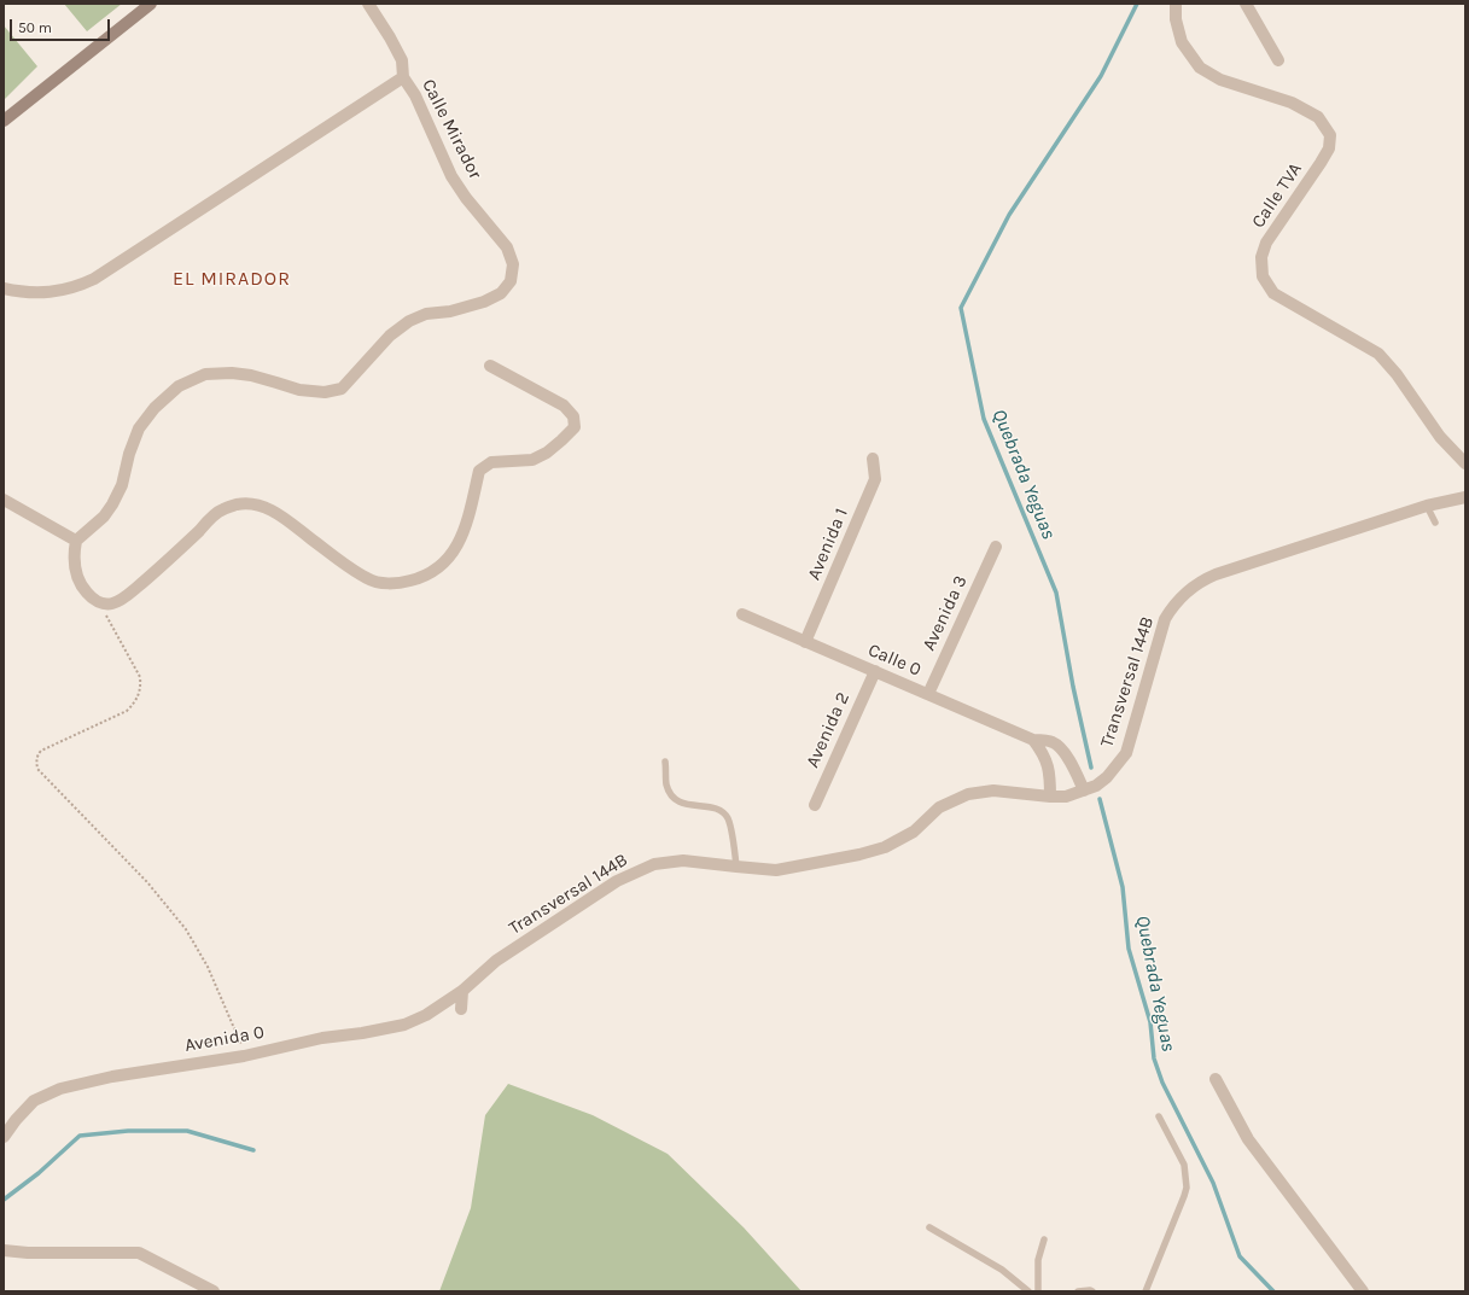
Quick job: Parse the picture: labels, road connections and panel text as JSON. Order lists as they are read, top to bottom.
{
  "streets": {
    "street": [
      "Calle Mirador",
      "Calle TVA",
      "Avenida 1",
      "Avenida 3",
      "Calle 0",
      "Transversal 144B",
      "Avenida 2",
      "Avenida 0"
    ]
  },
  "crossings": [
    ["Avenida 1", "Calle 0"],
    ["Avenida 3", "Calle 0"],
    ["Calle 0", "Transversal 144B"],
    ["Calle 0", "Avenida 2"],
    ["Transversal 144B", "Avenida 0"]
  ],
  "districts": ["EL MIRADOR"],
  "water": ["Quebrada Yeguas"],
  "scale_bar": "50 m"
}
